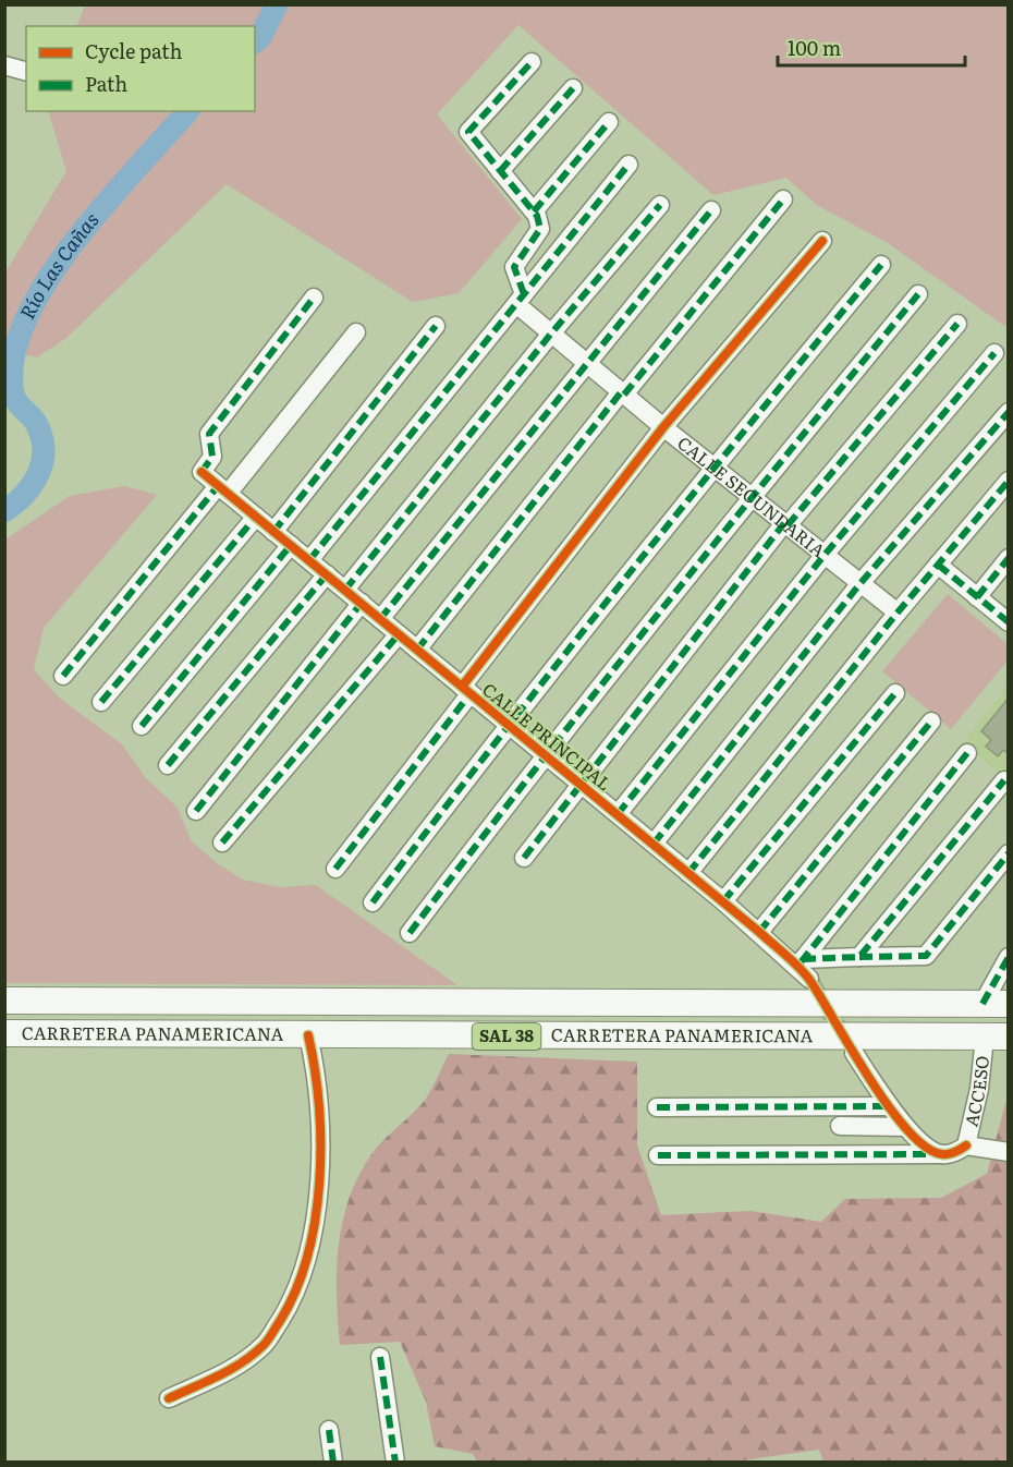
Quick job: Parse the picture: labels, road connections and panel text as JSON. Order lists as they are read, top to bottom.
{
  "streets": {
    "highway": ["CARRETERA PANAMERICANA", "SAL 38"],
    "street": ["CALLE SECUNDARIA", "CALLE PRINCIPAL", "ACCESO"]
  },
  "crossings": [
    ["CARRETERA PANAMERICANA", "ACCESO"]
  ],
  "water": ["Río Las Cañas"],
  "legend": ["Cycle path", "Path"],
  "scale_bar": "100 m"
}
